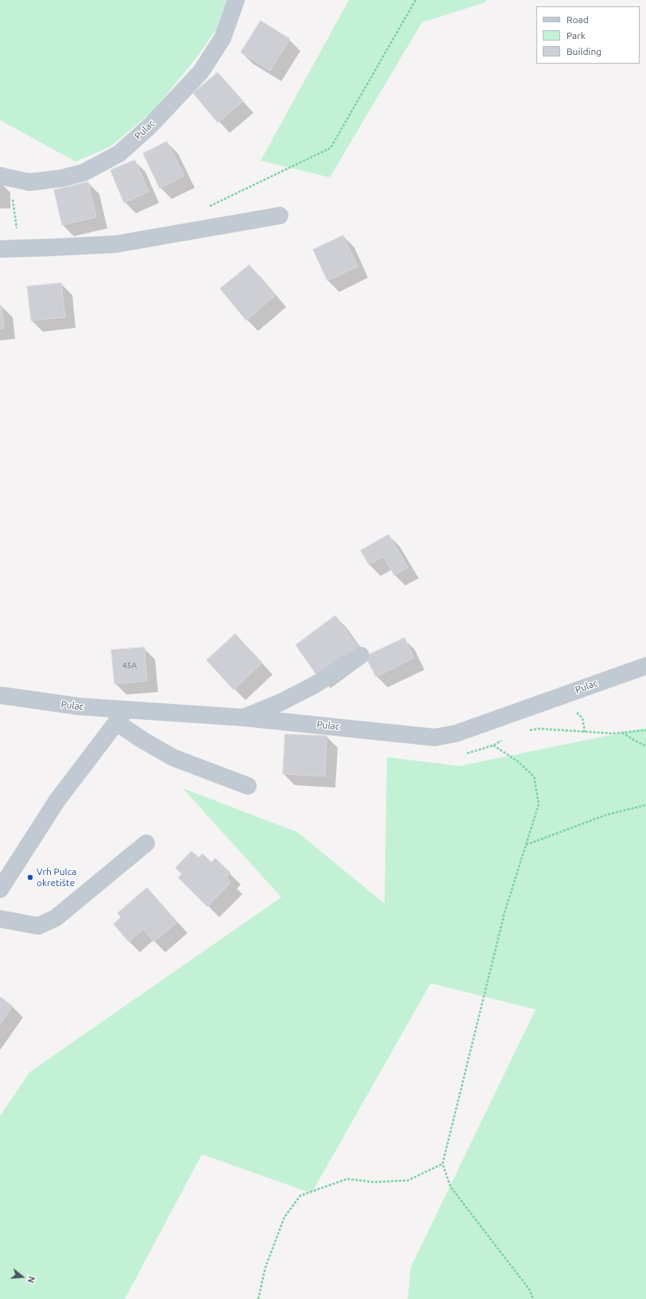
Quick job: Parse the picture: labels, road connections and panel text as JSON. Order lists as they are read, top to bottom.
{
  "streets": {
    "street": ["Pulac"]
  },
  "places": ["Vrh Pulca okretište"],
  "house_numbers": ["45A"],
  "legend": ["Road", "Park", "Building"],
  "north": "right"
}
